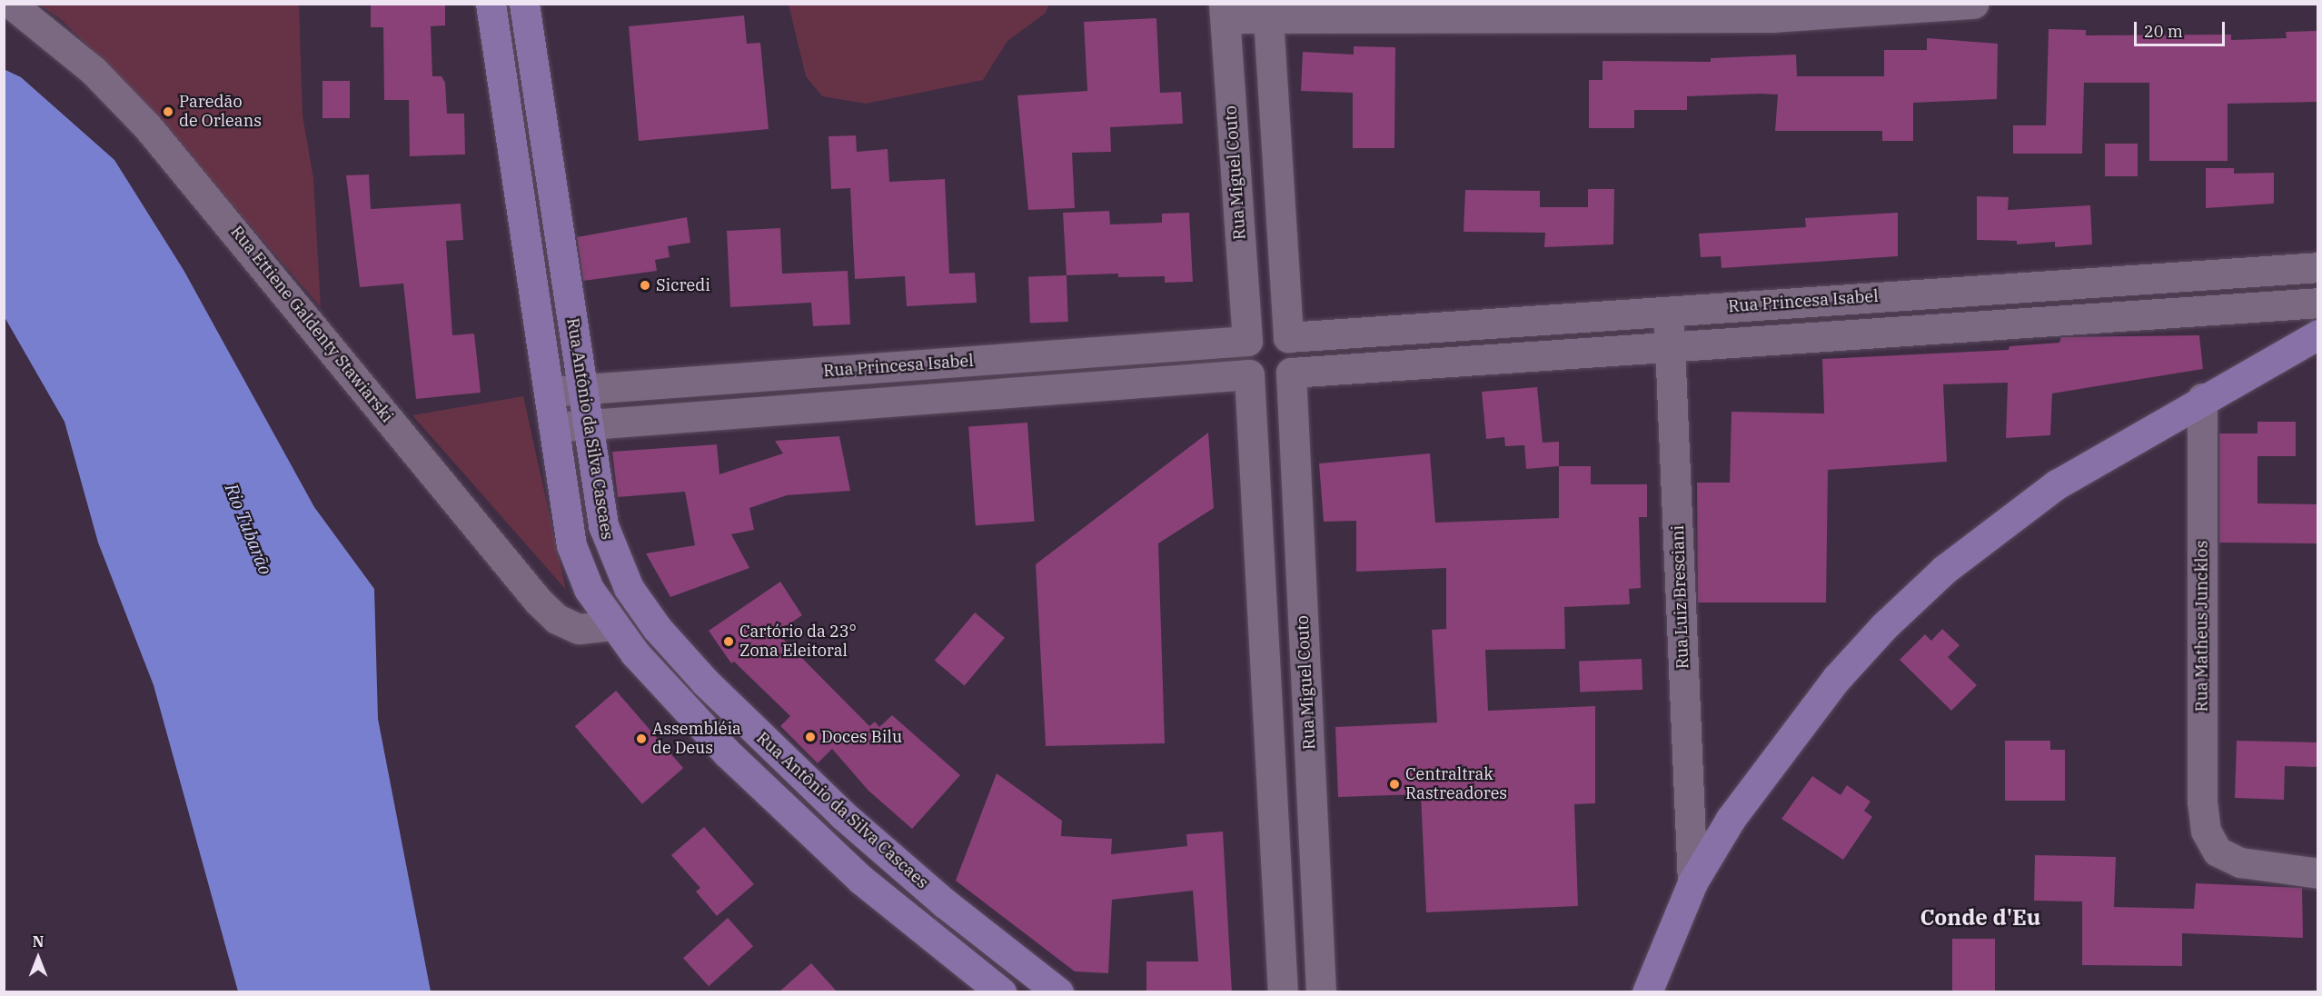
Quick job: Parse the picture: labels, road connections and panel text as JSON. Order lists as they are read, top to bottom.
{
  "streets": {
    "main road": ["Rua Antônio da Silva Cascaes"],
    "street": [
      "Rua Miguel Couto",
      "Rua Princesa Isabel",
      "Rua Ettiene Galdenty Stawiarski",
      "Rua Luiz Bresciani",
      "Rua Matheus Juncklos"
    ]
  },
  "crossings": [
    ["Rua Miguel Couto", "Rua Princesa Isabel"],
    ["Rua Princesa Isabel", "Rua Antônio da Silva Cascaes"],
    ["Rua Princesa Isabel", "Rua Luiz Bresciani"],
    ["Rua Ettiene Galdenty Stawiarski", "Rua Antônio da Silva Cascaes"]
  ],
  "districts": ["Conde d'Eu"],
  "water": ["Rio Tubarão"],
  "places": [
    "Paredão de Orleans",
    "Sicredi",
    "Cartório da 23° Zona Eleitoral",
    "Doces Bilu",
    "Assembléia de Deus",
    "Centraltrak Rastreadores"
  ],
  "scale_bar": "20 m",
  "north": "top"
}
